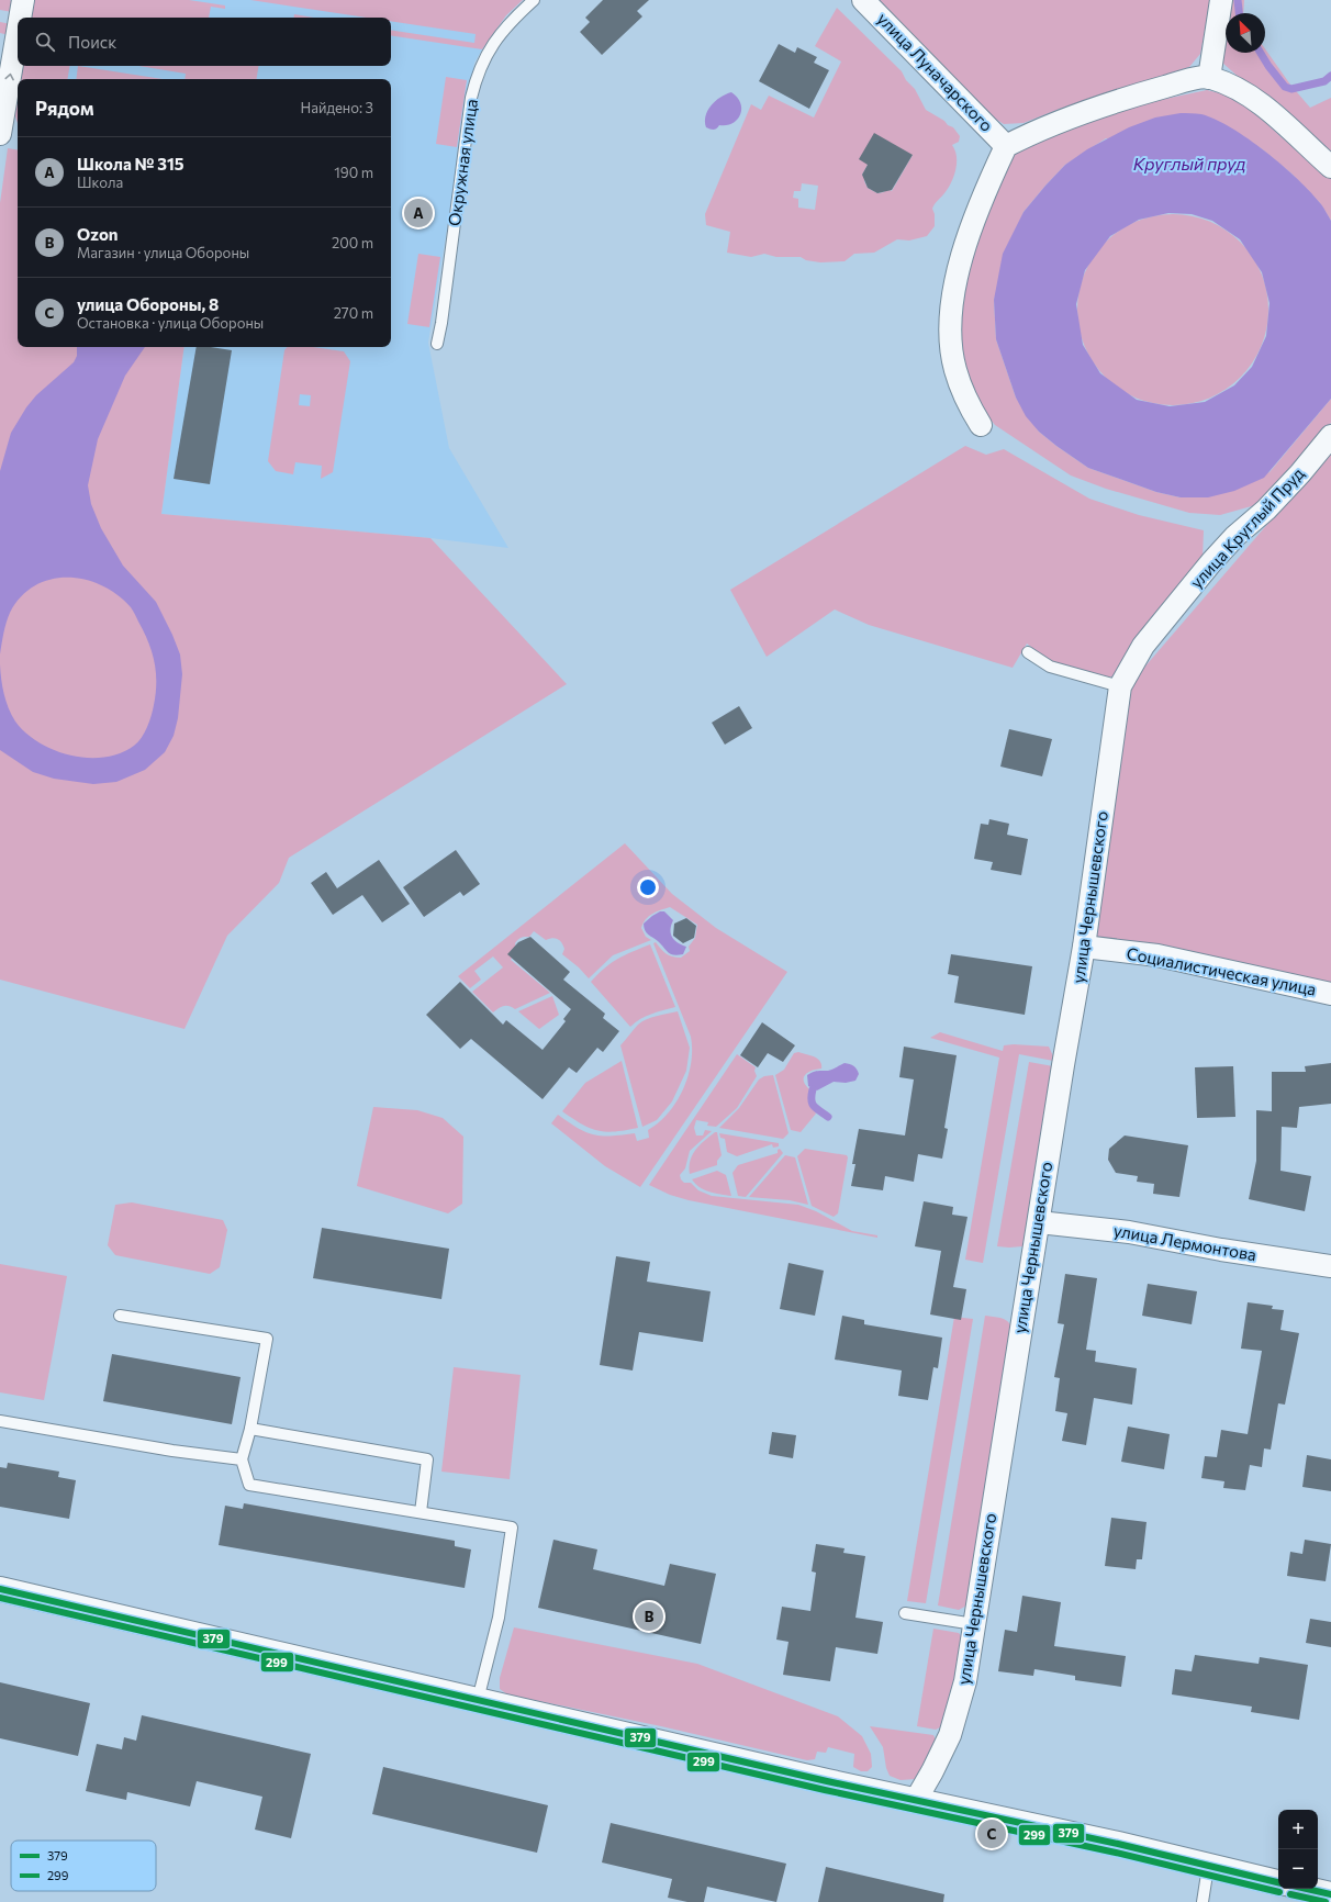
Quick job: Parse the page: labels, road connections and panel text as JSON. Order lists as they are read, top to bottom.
{
  "streets": {
    "street": [
      "улица Луначарского",
      "улица Круглый Пруд",
      "улица Чернышевского",
      "Социалистическая улица",
      "улица Лермонтова"
    ],
    "lane": ["Окружная улица"]
  },
  "crossings": [
    ["улица Круглый Пруд", "улица Чернышевского"],
    ["улица Чернышевского", "Социалистическая улица"],
    ["улица Чернышевского", "улица Лермонтова"]
  ],
  "water": ["Круглый пруд"],
  "lines": ["transit line 379", "transit line 299"],
  "legend": ["379", "299"],
  "north": "top left",
  "page": {
    "search": "Поиск",
    "heading": ["Рядом", "Найдено: 3"],
    "list": [
      {
        "mark": "A",
        "name": "Школа № 315",
        "note": "Школа",
        "value": "190 m"
      },
      {
        "mark": "B",
        "name": "Ozon",
        "note": "Магазин · улица Обороны",
        "value": "200 m"
      },
      {
        "mark": "C",
        "name": "улица Обороны, 8",
        "note": "Остановка · улица Обороны",
        "value": "270 m"
      }
    ],
    "pins": ["A", "B", "C"],
    "map_buttons": ["+", "−"]
  }
}
